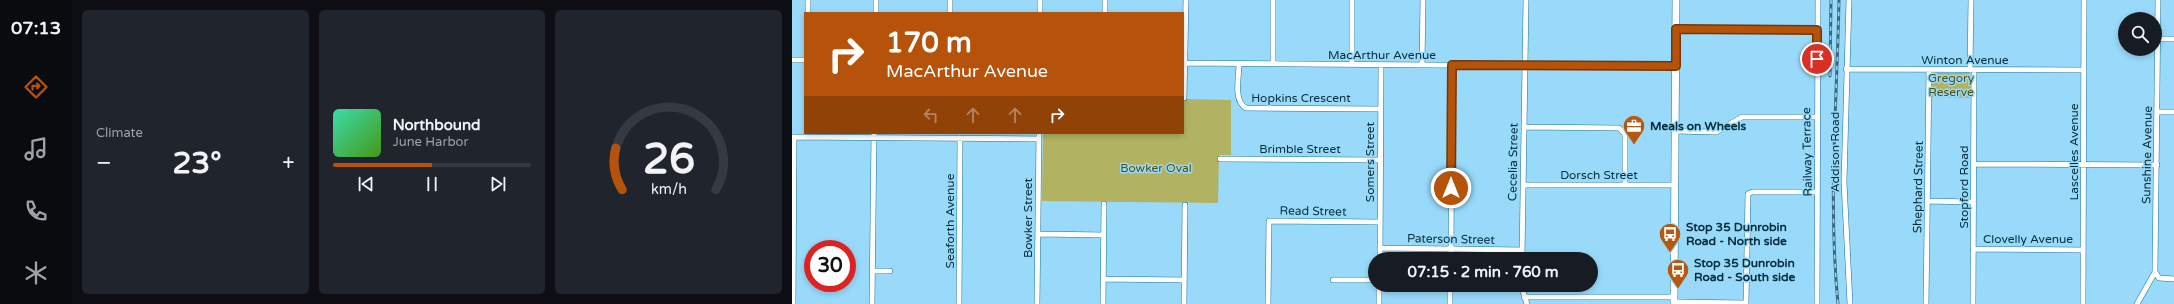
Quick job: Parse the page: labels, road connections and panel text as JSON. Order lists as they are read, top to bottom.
{
  "streets": {
    "street": [
      "MacArthur Avenue",
      "Winton Avenue",
      "Hopkins Crescent",
      "Brimble Street",
      "Railway Terrace",
      "Addison Road",
      "Lascelles Avenue",
      "Sunshine Avenue",
      "Somers Street",
      "Cecelia Street",
      "Dorsch Street",
      "Shephard Street",
      "Stopford Road",
      "Read Street",
      "Bowker Street",
      "Seaforth Avenue",
      "Paterson Street",
      "Clovelly Avenue"
    ]
  },
  "crossings": [
    ["MacArthur Avenue", "Hopkins Crescent"],
    ["MacArthur Avenue", "Somers Street"],
    ["MacArthur Avenue", "Cecelia Street"],
    ["Winton Avenue", "Addison Road"],
    ["Winton Avenue", "Lascelles Avenue"],
    ["Winton Avenue", "Shephard Street"],
    ["Winton Avenue", "Stopford Road"],
    ["Hopkins Crescent", "Somers Street"],
    ["Brimble Street", "Somers Street"],
    ["Lascelles Avenue", "Clovelly Avenue"],
    ["Somers Street", "Read Street"],
    ["Somers Street", "Paterson Street"],
    ["Cecelia Street", "Dorsch Street"],
    ["Cecelia Street", "Paterson Street"],
    ["Stopford Road", "Clovelly Avenue"]
  ],
  "parks": ["Gregory Reserve", "Bowker Oval"],
  "places": {
    "office": ["Meals on Wheels"],
    "bus stop": ["Stop 35 Dunrobin Road - North side", "Stop 35 Dunrobin Road - South side"]
  },
  "page": {
    "tabs": "07:13",
    "tile": "Climate",
    "turn": ["170 m", "MacArthur Avenue"],
    "song": ["Northbound", "June Harbor"],
    "heat": ["−", "23°", "+"],
    "limit": "30",
    "trip": "07:15 · 2 min · 760 m",
    "gauge": ["26", "km/h"]
  }
}
